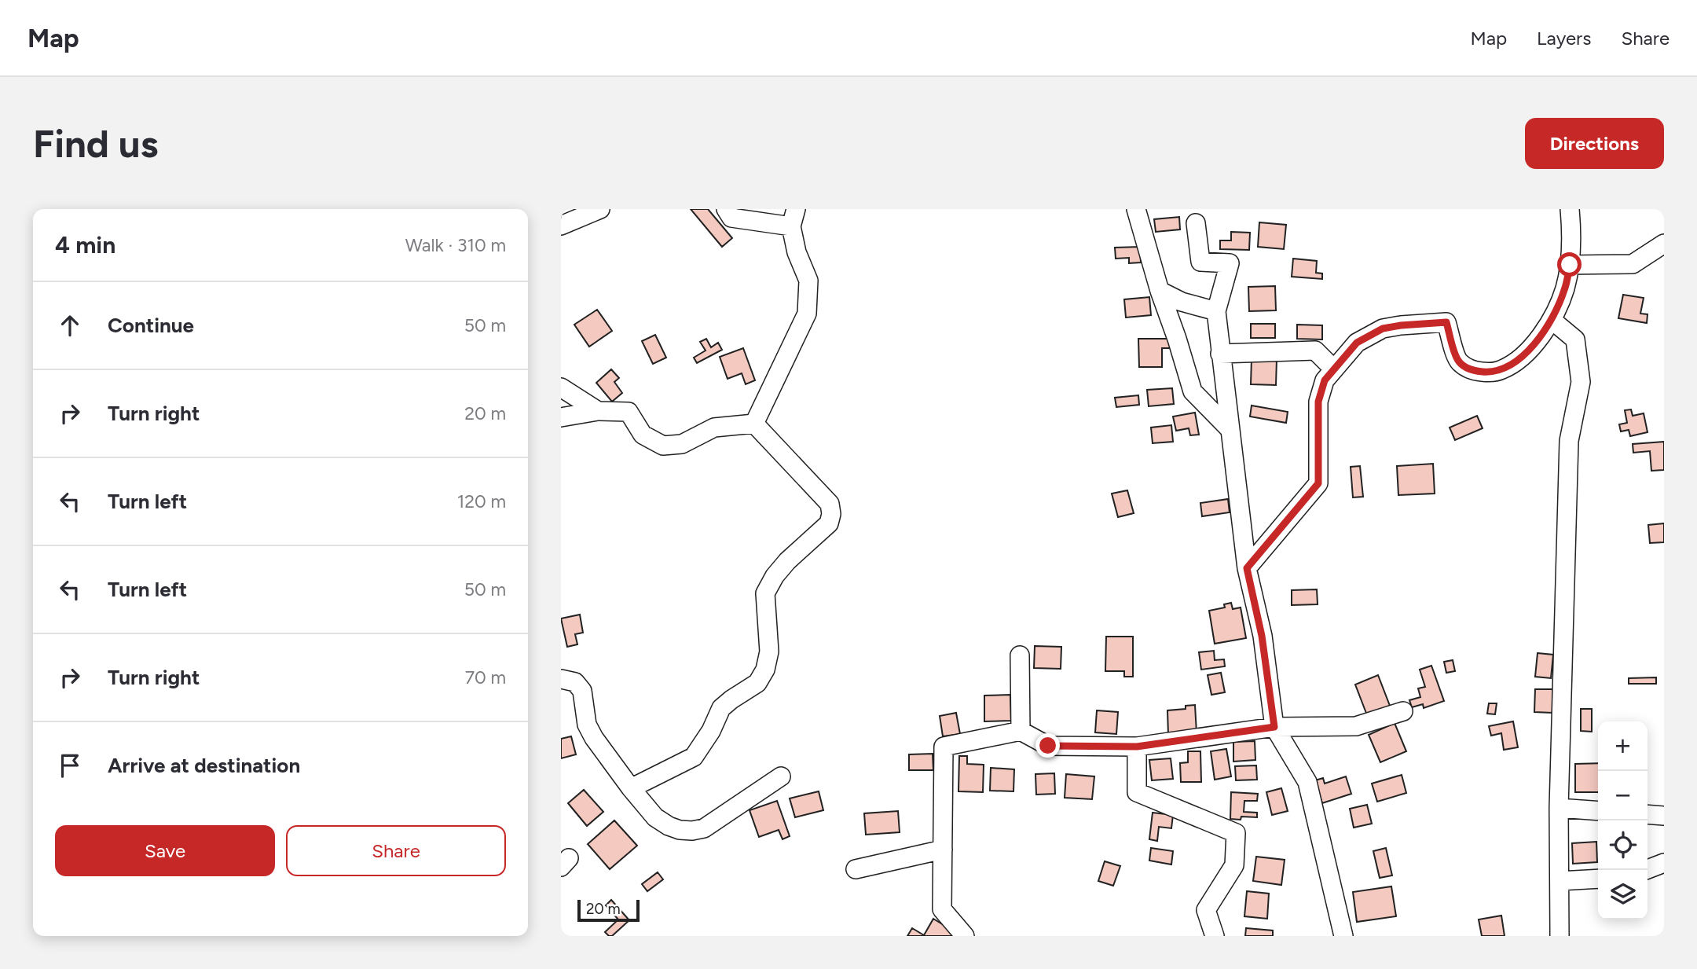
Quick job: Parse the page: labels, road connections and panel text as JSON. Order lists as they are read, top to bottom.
{
  "scale_bar": "20 m",
  "page": {
    "header": "Map",
    "nav": ["Map", "Layers", "Share"],
    "buttons": [
      "Directions",
      ["Save", "Share"]
    ],
    "title": "Find us",
    "heading": ["4 min", "Walk · 310 m"],
    "list": [
      ["Continue", "50 m"],
      ["Turn right", "20 m"],
      ["Turn left", "120 m"],
      ["Turn left", "50 m"],
      ["Turn right", "70 m"],
      "Arrive at destination"
    ],
    "map_buttons": ["+", "−"],
    "scale": "20 m"
  }
}
